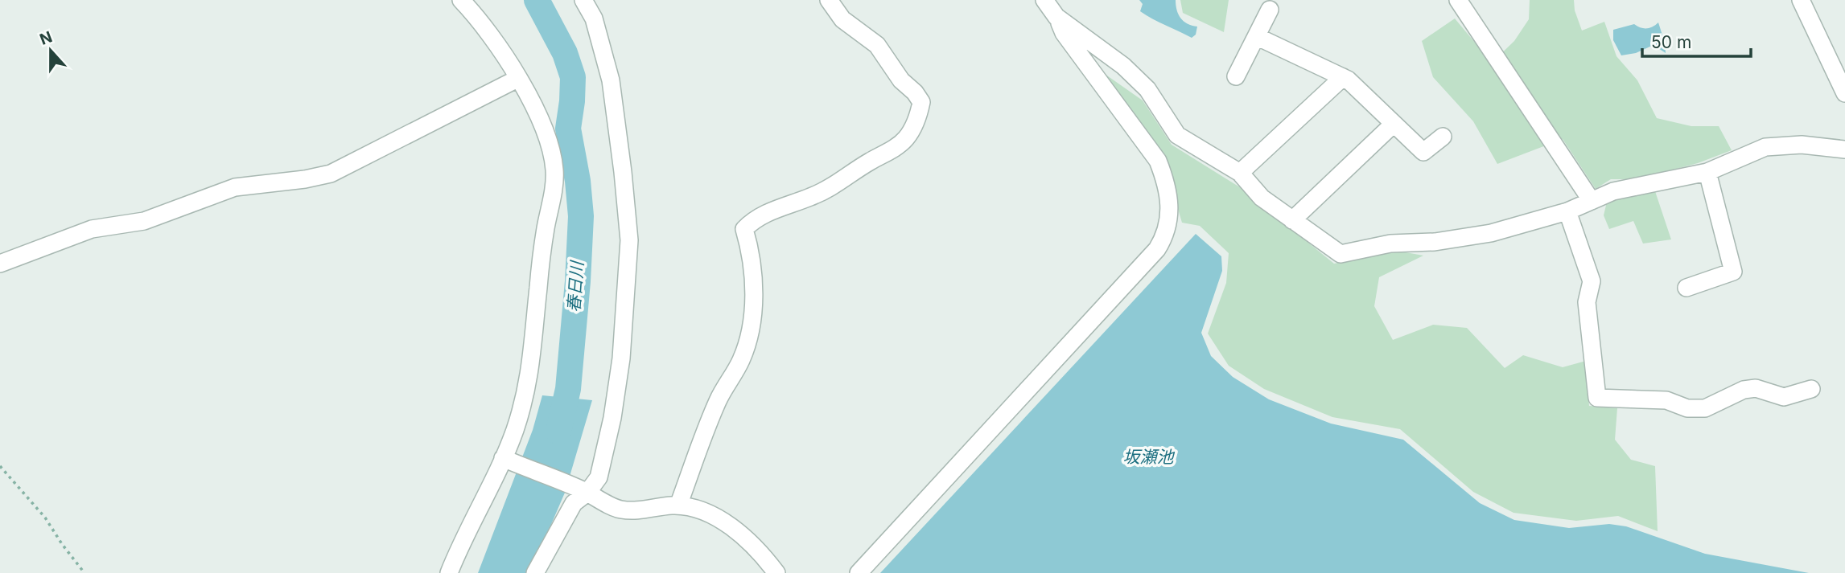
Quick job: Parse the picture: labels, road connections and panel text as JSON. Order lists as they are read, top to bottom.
{
  "water": ["春日川", "坂瀬池"],
  "scale_bar": "50 m",
  "north": "top"
}
